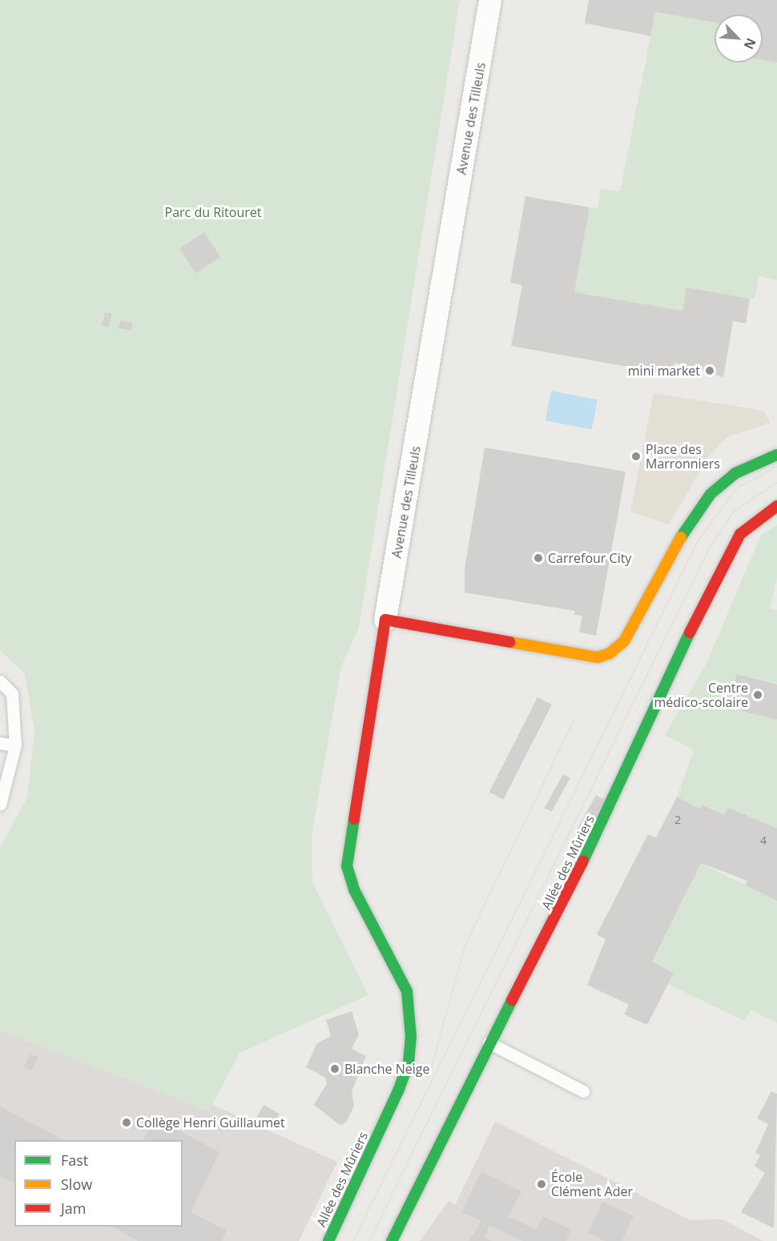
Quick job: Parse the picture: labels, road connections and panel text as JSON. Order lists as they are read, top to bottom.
{
  "streets": {
    "street": ["Avenue des Tilleuls", "Allée des Mûriers"]
  },
  "crossings": [
    ["Avenue des Tilleuls", "Allée des Mûriers"]
  ],
  "parks": ["Parc du Ritouret"],
  "places": [
    "mini market",
    "Place des Marronniers",
    "Carrefour City",
    "Centre médico-scolaire",
    "Blanche Neige",
    "Collège Henri Guillaumet",
    "École Clément Ader"
  ],
  "house_numbers": ["2", "4"],
  "legend": ["Fast", "Slow", "Jam"],
  "north": "bottom right"
}
